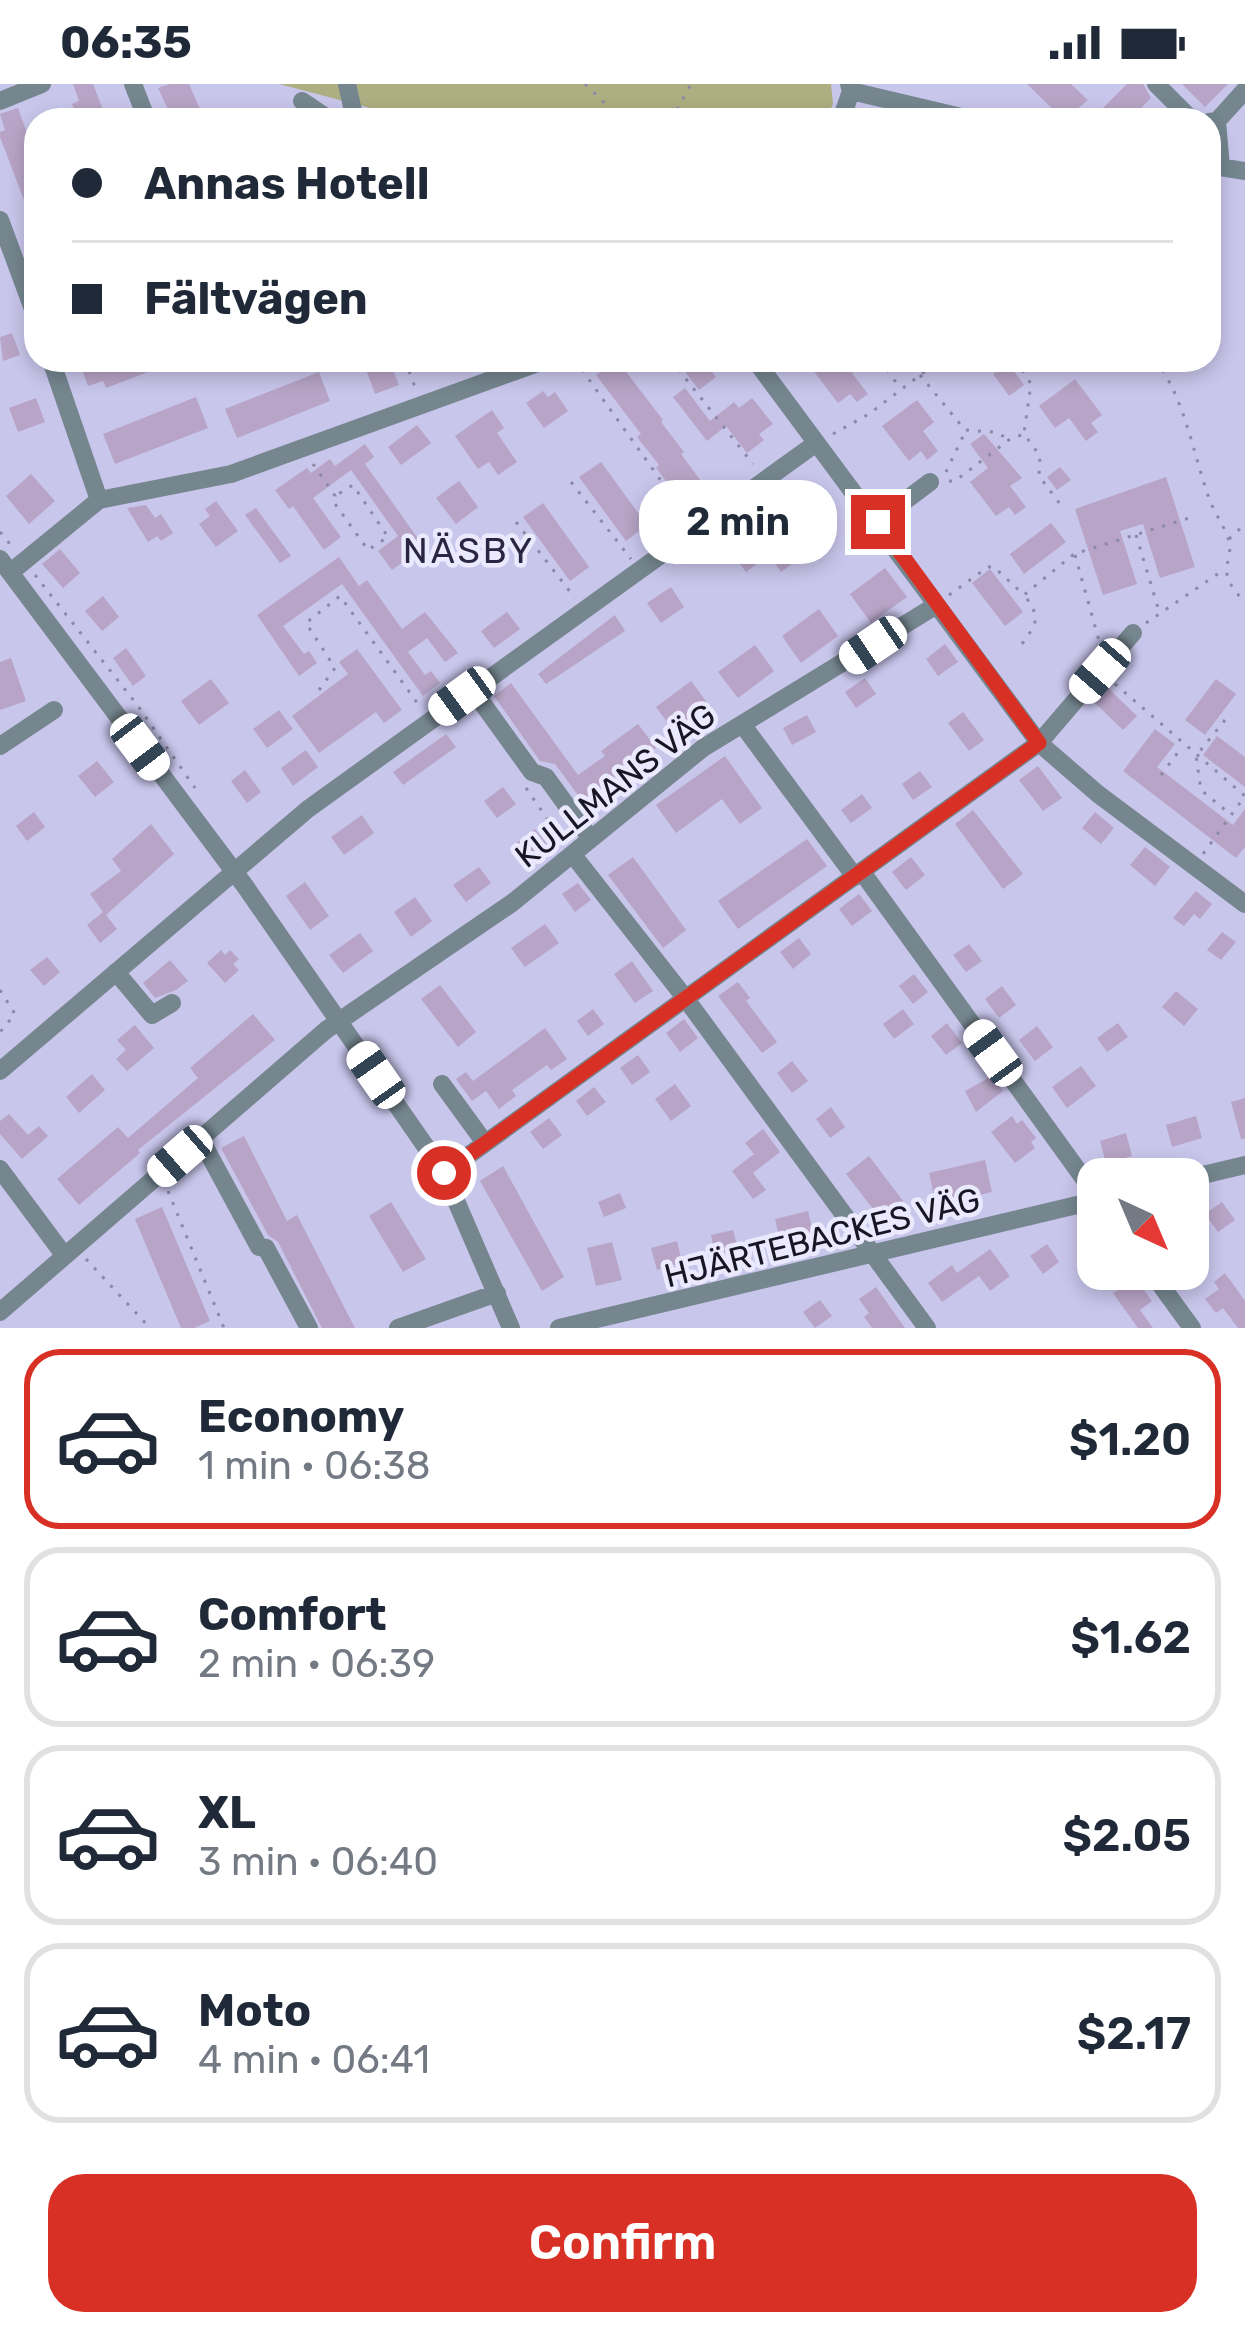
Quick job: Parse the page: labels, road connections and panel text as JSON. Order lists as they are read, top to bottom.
{
  "streets": {
    "street": ["KULLMANS VÄG", "HJÄRTEBACKES VÄG"]
  },
  "districts": ["NÄSBY"],
  "north": "bottom right",
  "page": {
    "status": "06:35",
    "banner": ["Annas Hotell", "Fältvägen"],
    "bubble": "2 min",
    "list": [
      {
        "name": "Economy",
        "note": "1 min · 06:38",
        "value": "$1.20"
      },
      {
        "name": "Comfort",
        "note": "2 min · 06:39",
        "value": "$1.62"
      },
      {
        "name": "XL",
        "note": "3 min · 06:40",
        "value": "$2.05"
      },
      {
        "name": "Moto",
        "note": "4 min · 06:41",
        "value": "$2.17"
      }
    ],
    "buttons": "Confirm"
  }
}
